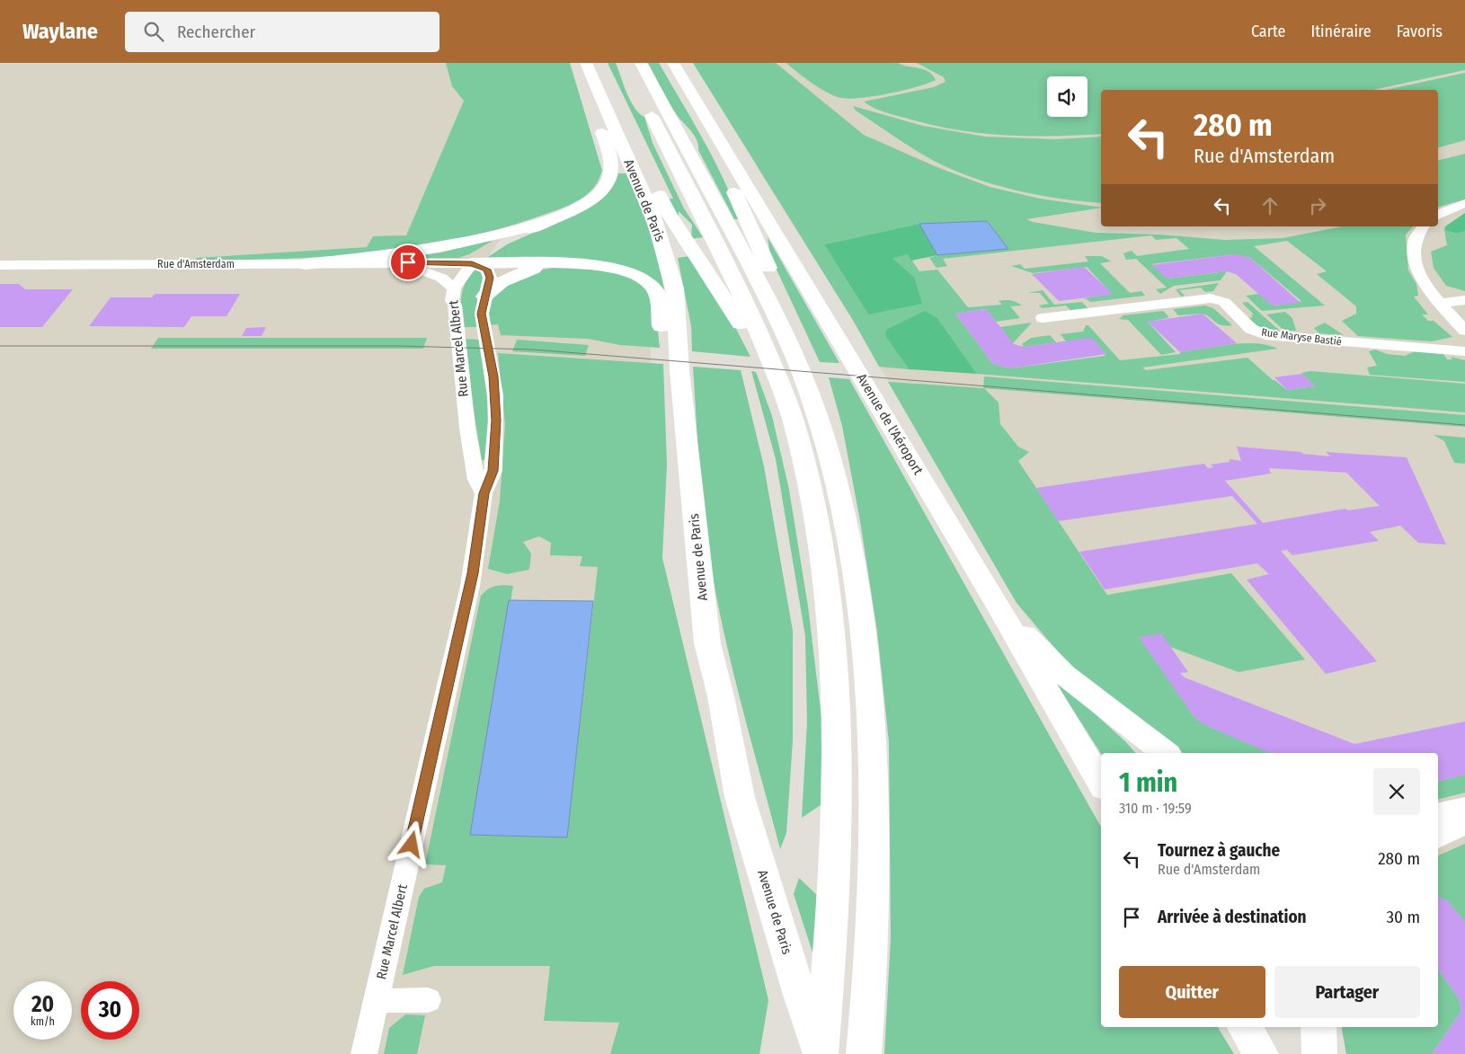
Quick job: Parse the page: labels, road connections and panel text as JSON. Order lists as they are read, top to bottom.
{
  "streets": {
    "highway": ["Avenue de Paris", "Avenue de l'Aéroport"],
    "street": ["Rue d'Amsterdam", "Rue Maryse Bastié", "Rue Marcel Albert"]
  },
  "crossings": [
    ["Rue d'Amsterdam", "Rue Marcel Albert"]
  ],
  "page": {
    "header": "Waylane",
    "search": "Rechercher",
    "nav": ["Carte", "Itinéraire", "Favoris"],
    "turn": ["280 m", "Rue d'Amsterdam"],
    "heading": ["1 min", "310 m · 19:59"],
    "list": [
      {
        "name": "Tournez à gauche",
        "note": "Rue d'Amsterdam",
        "value": "280 m"
      },
      {
        "name": "Arrivée à destination",
        "value": "30 m"
      }
    ],
    "buttons": ["Quitter", "Partager"],
    "speed": "20 km/h",
    "limit": "30"
  }
}
